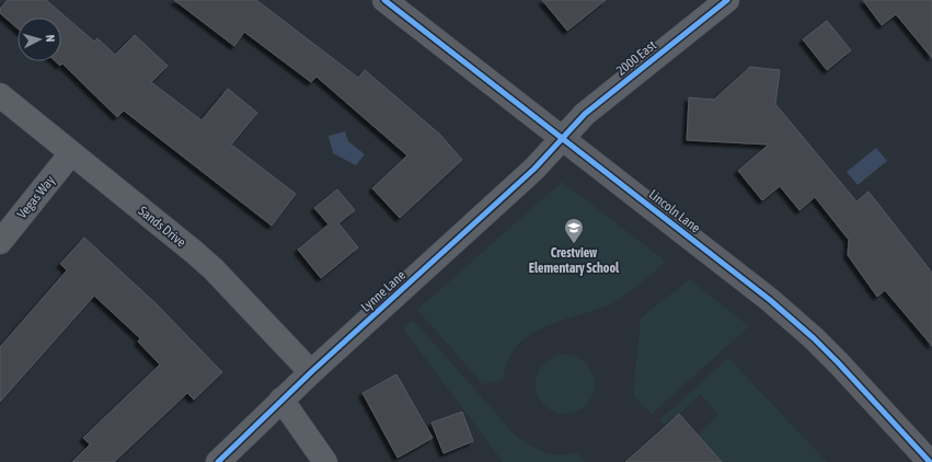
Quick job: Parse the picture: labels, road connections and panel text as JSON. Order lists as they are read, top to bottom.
{
  "streets": {
    "street": [
      "2000 East",
      "Vegas Way",
      "Lincoln Lane",
      "Sands Drive",
      "Lynne Lane"
    ]
  },
  "crossings": [
    ["2000 East", "Lincoln Lane"],
    ["2000 East", "Lynne Lane"],
    ["Vegas Way", "Sands Drive"],
    ["Lincoln Lane", "Lynne Lane"],
    ["Sands Drive", "Lynne Lane"]
  ],
  "places": {
    "school or university": ["Crestview Elementary School"]
  },
  "north": "right"
}
